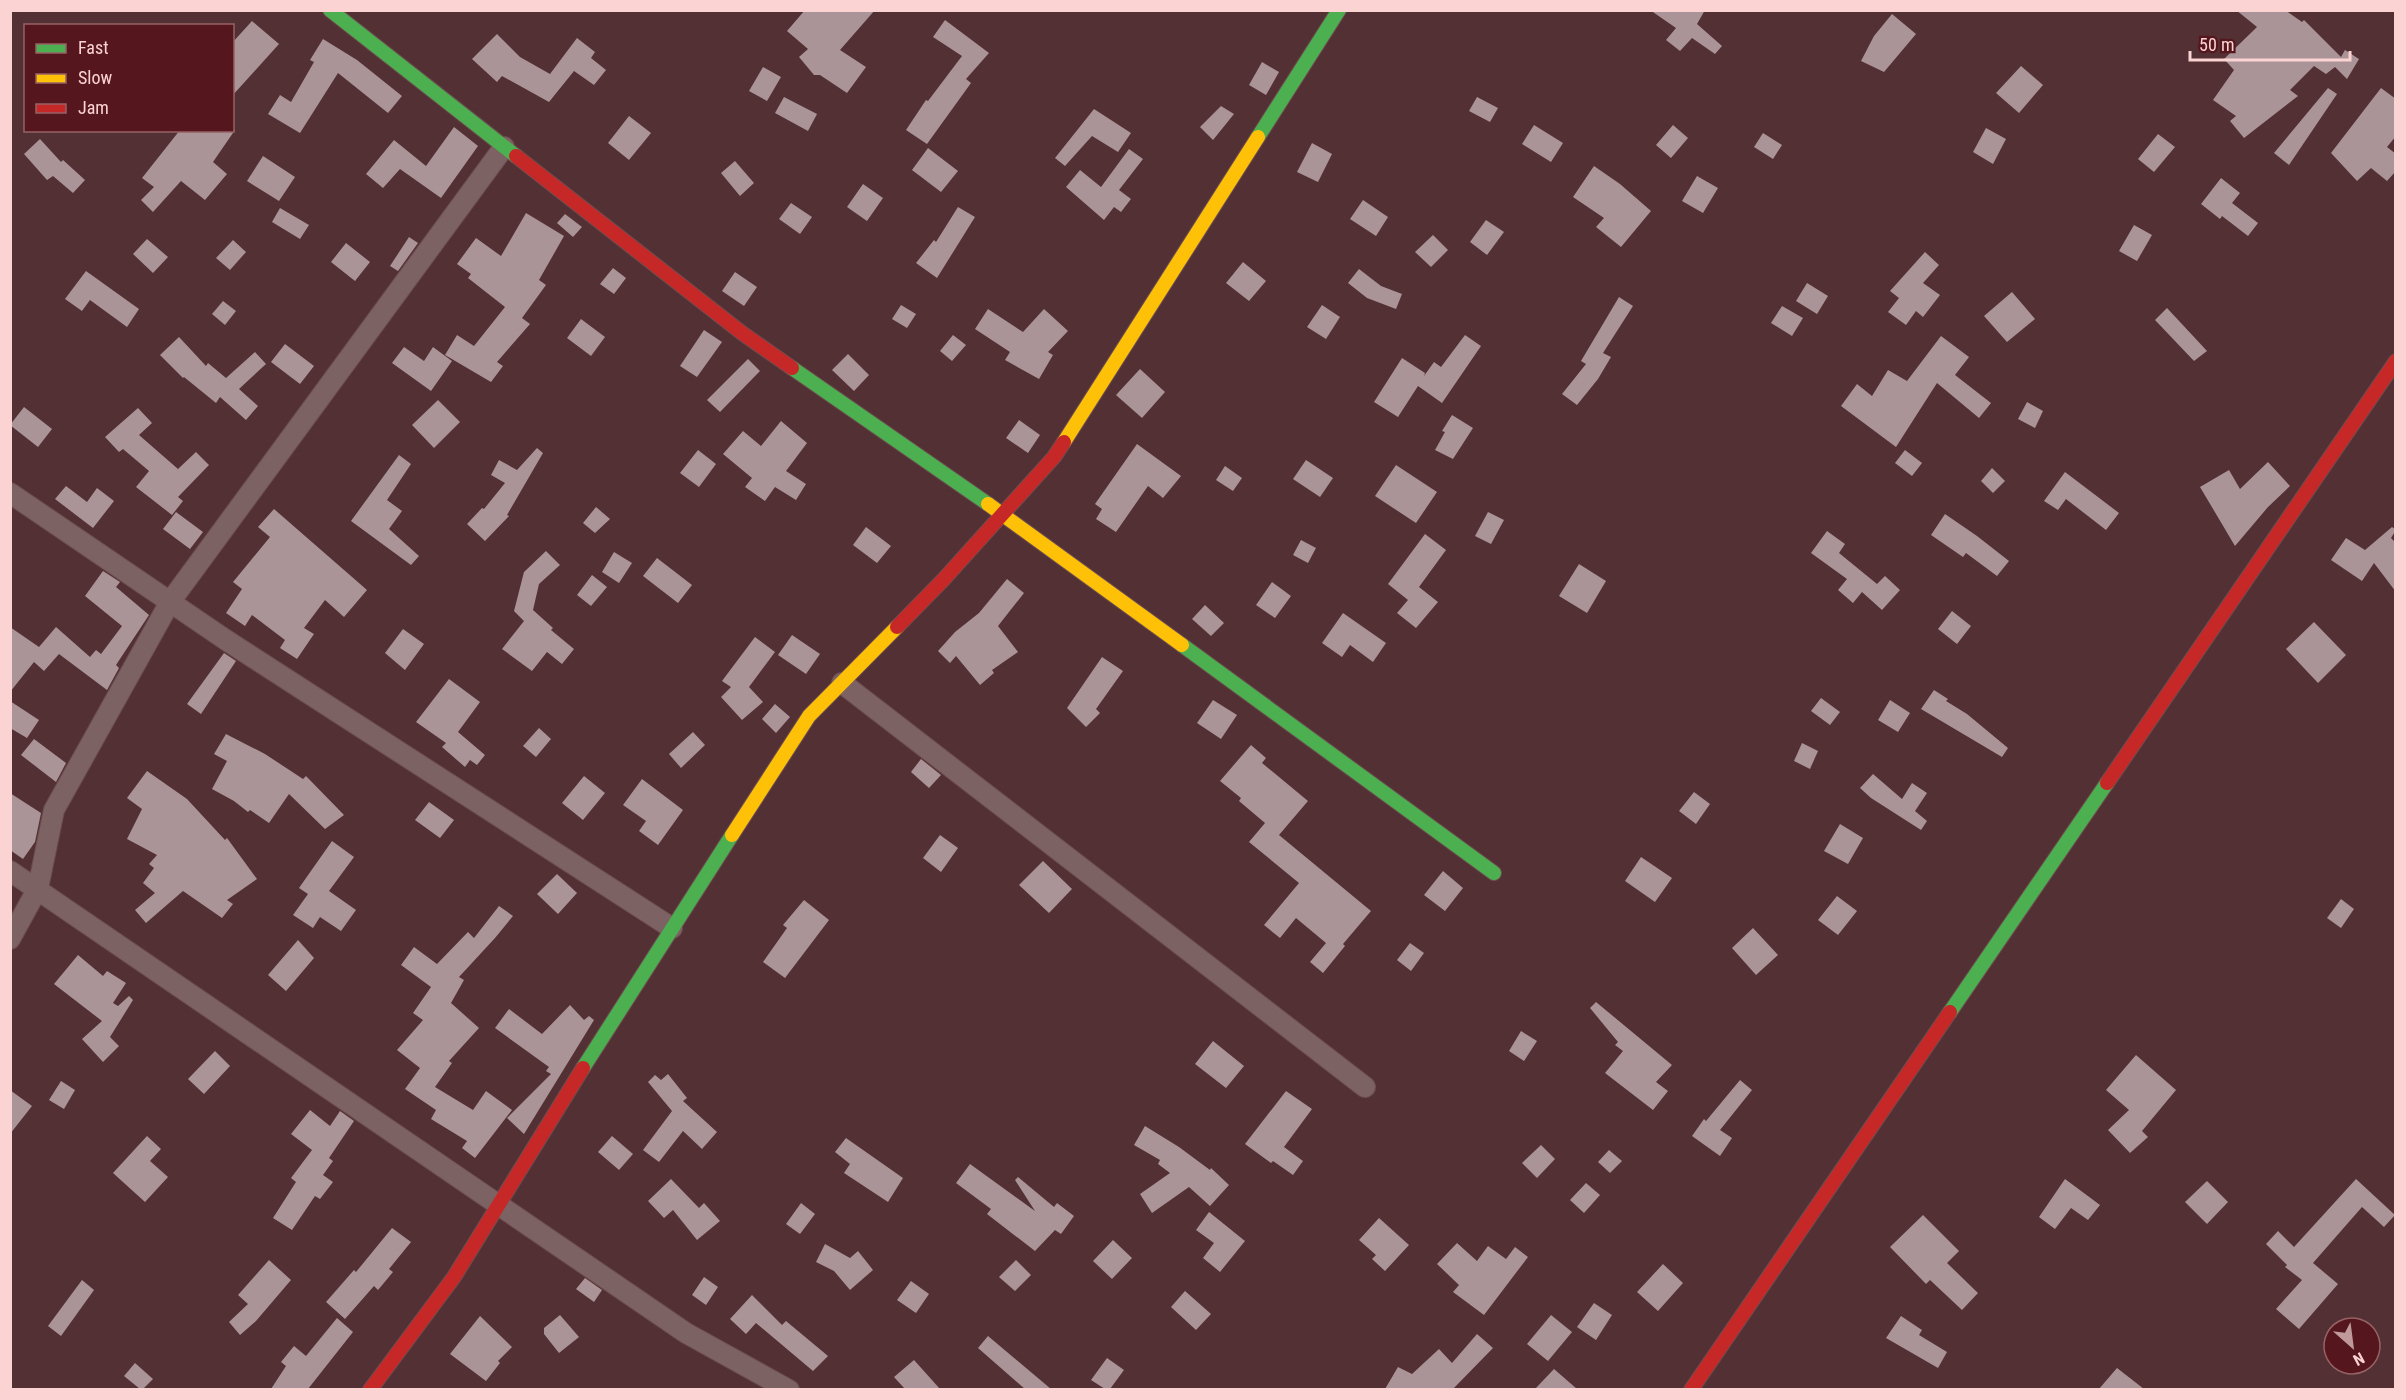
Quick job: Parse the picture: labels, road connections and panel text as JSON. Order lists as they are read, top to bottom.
{
  "legend": ["Fast", "Slow", "Jam"],
  "scale_bar": "50 m",
  "north": "bottom right"
}
